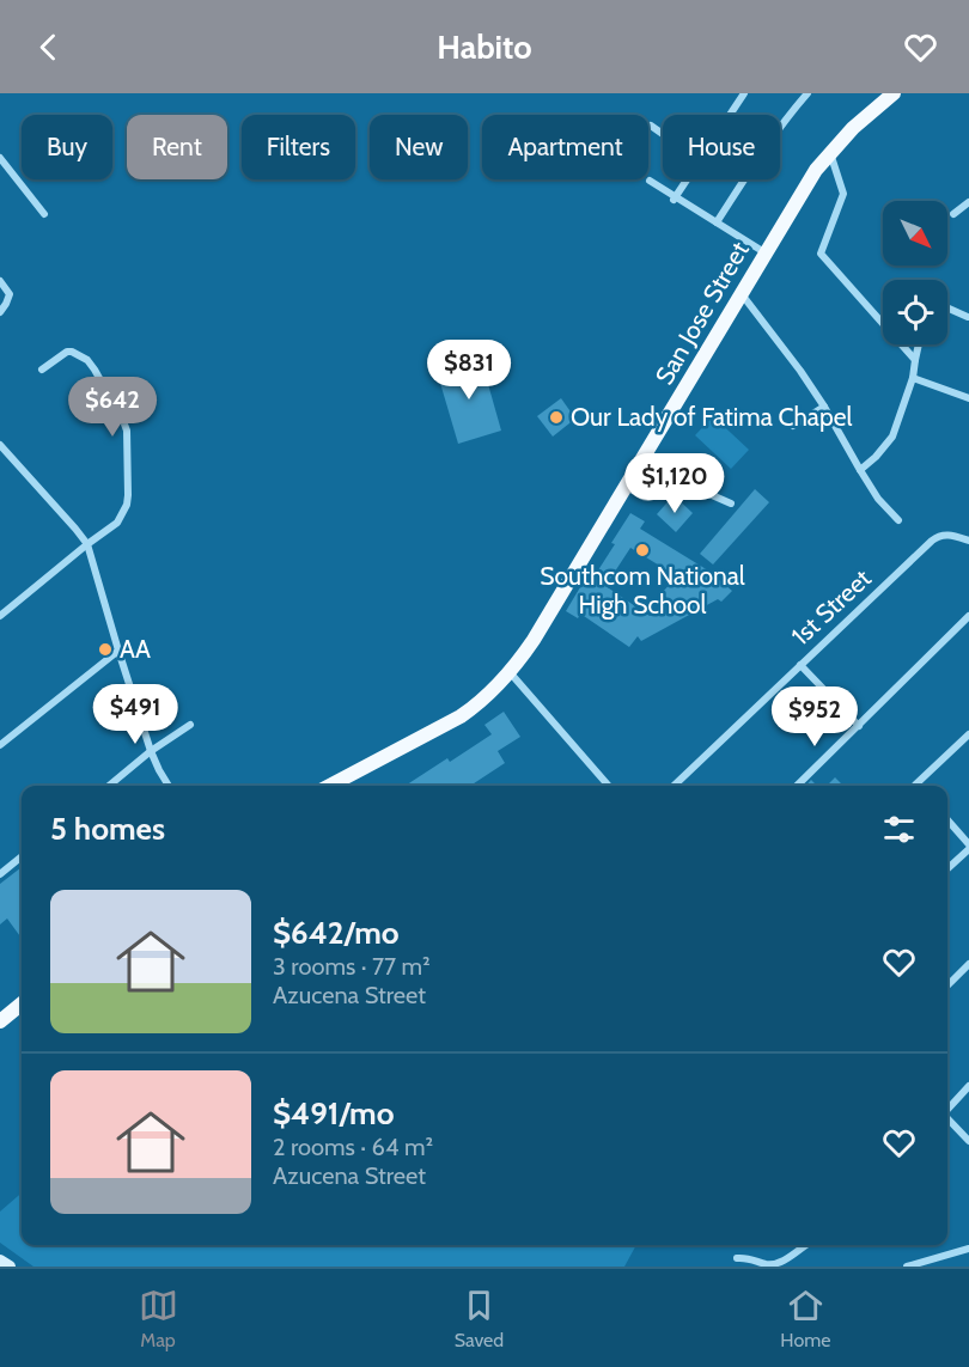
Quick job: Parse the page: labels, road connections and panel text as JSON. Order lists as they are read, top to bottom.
{
  "streets": {
    "main road": ["San Jose Street"],
    "street": ["1st Street"]
  },
  "places": ["Our Lady of Fatima Chapel", "Southcom National High School", "AA"],
  "north": "bottom right",
  "page": {
    "header": "Habito",
    "chip": [
      "Buy",
      "Rent",
      "Filters",
      "New",
      "Apartment",
      "House"
    ],
    "price": [
      "$831",
      "$642",
      "$1,120",
      "$491",
      "$952"
    ],
    "heading": "5 homes",
    "list": [
      {
        "name": "$642/mo",
        "note": "3 rooms · 77 m² · Azucena Street"
      },
      {
        "name": "$491/mo",
        "note": "2 rooms · 64 m² · Azucena Street"
      }
    ],
    "tabs": ["Map", "Saved", "Home"]
  }
}
